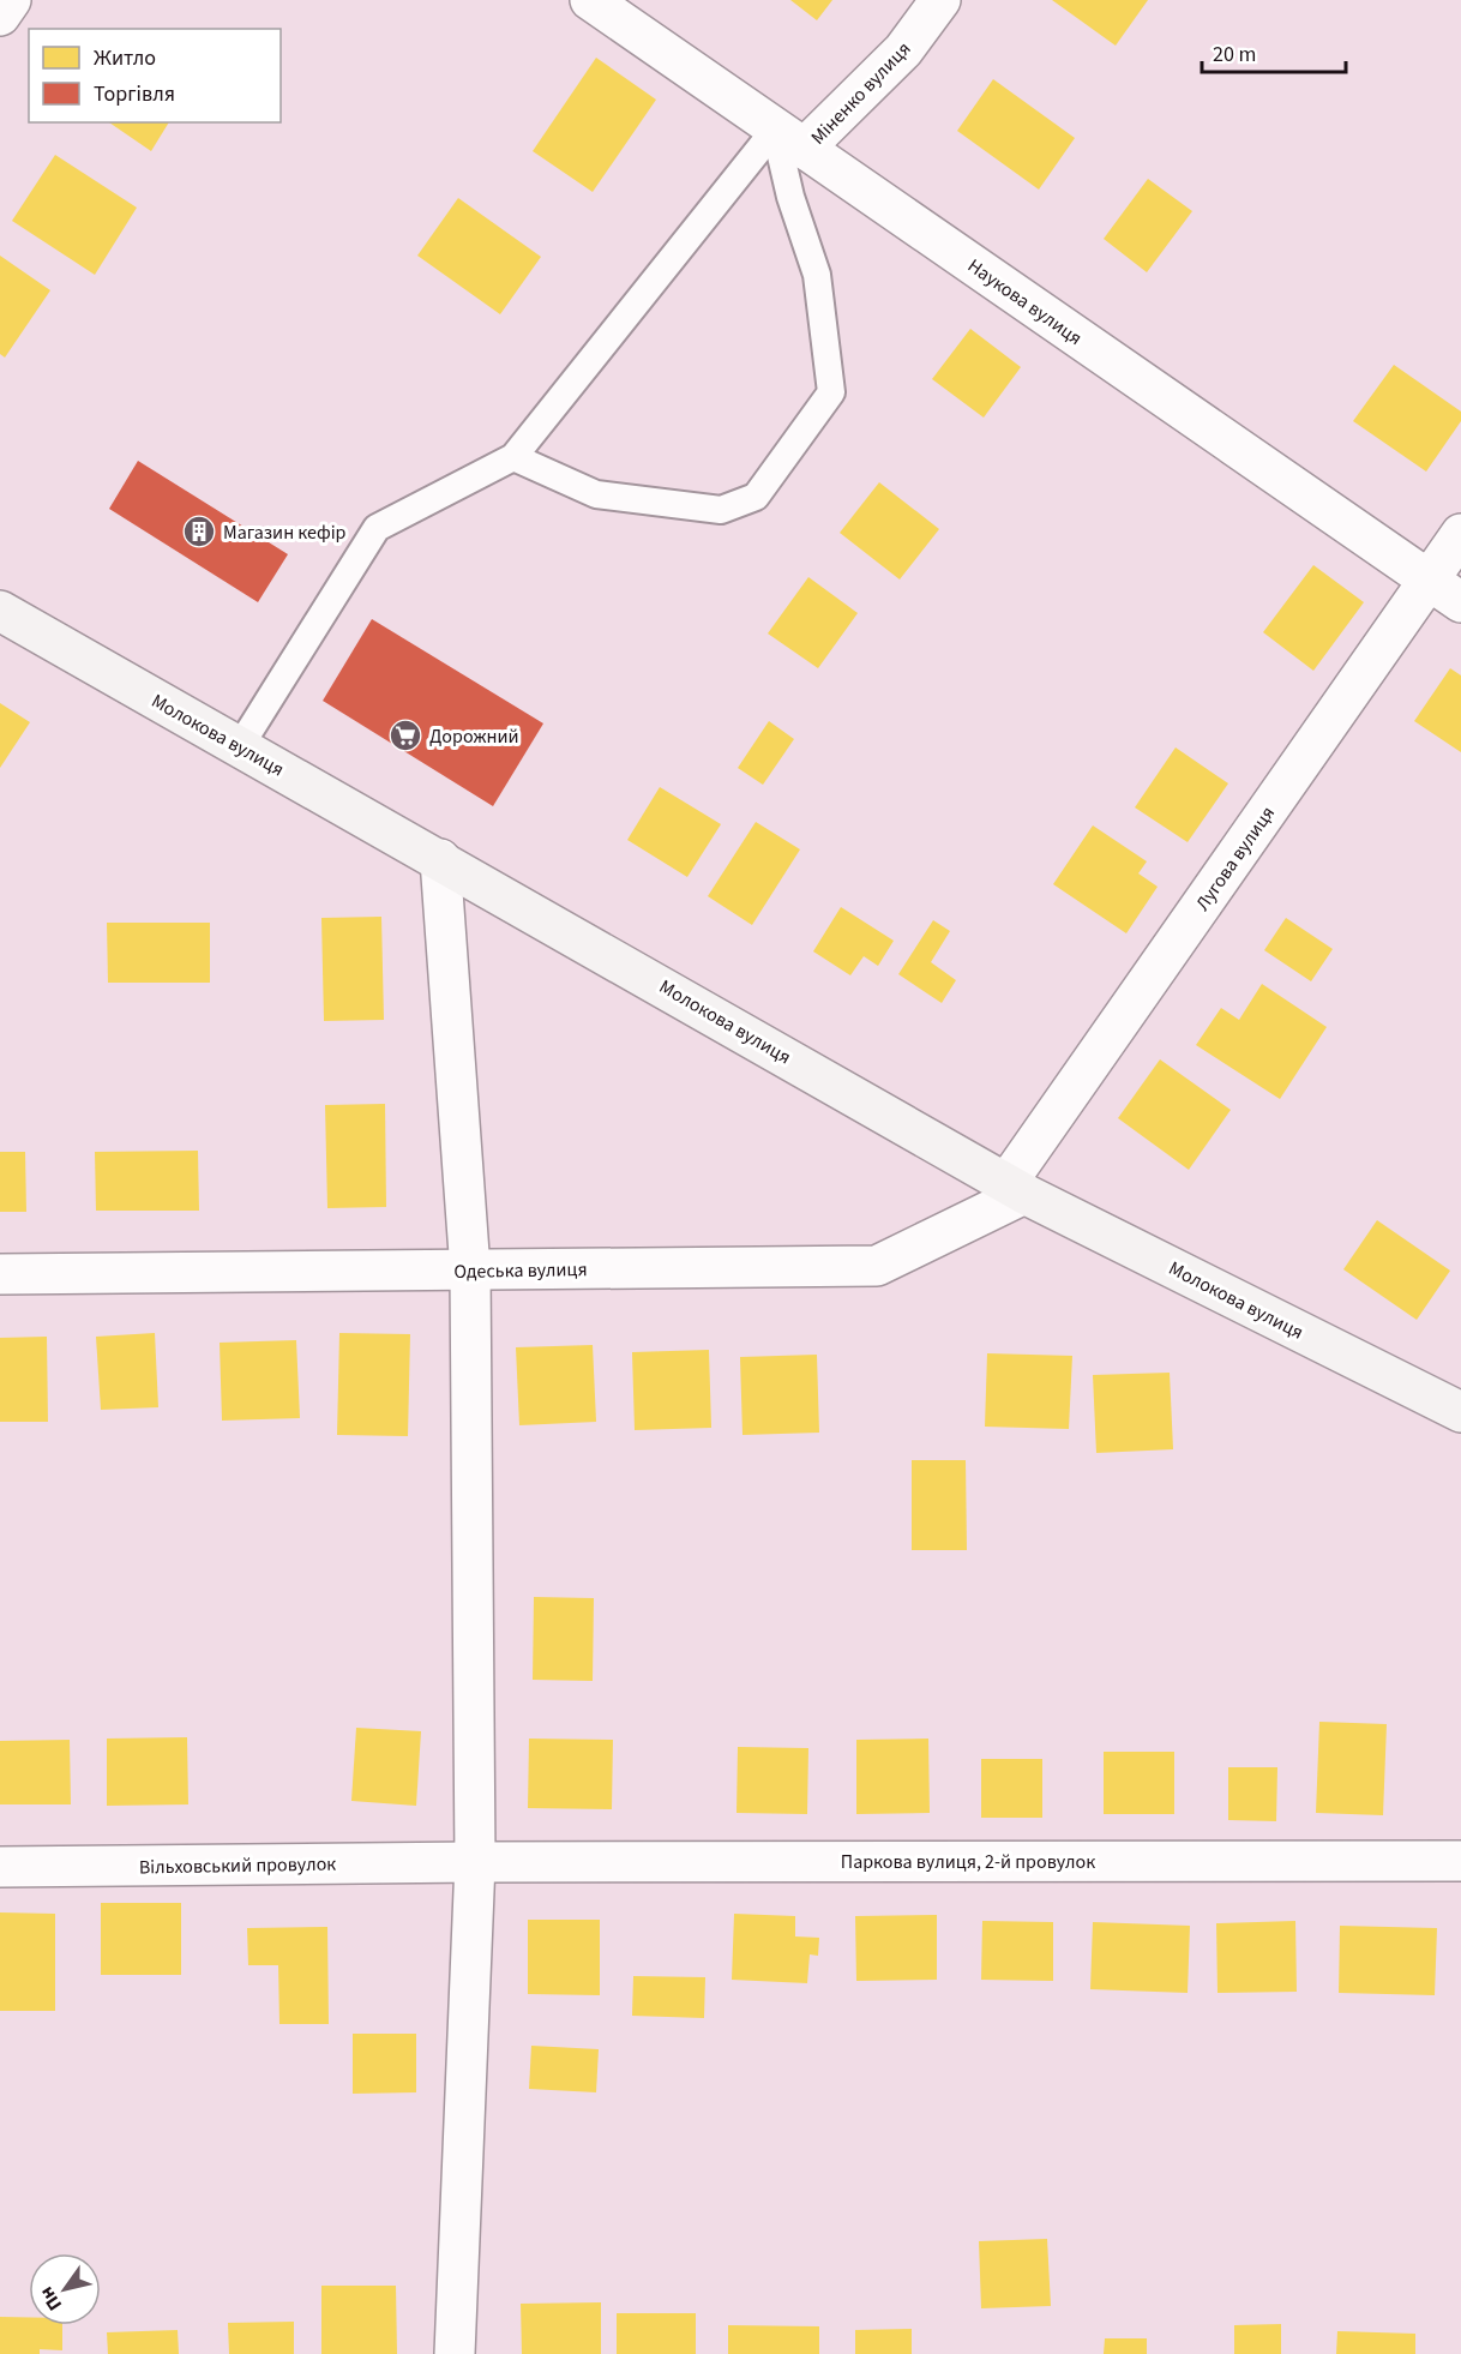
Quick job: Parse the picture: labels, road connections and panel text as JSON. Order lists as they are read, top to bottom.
{
  "streets": {
    "street": [
      "Міненко вулиця",
      "Наукова вулиця",
      "Молокова вулиця",
      "Лугова вулиця",
      "Одеська вулиця",
      "Паркова вулиця, 2-й провулок",
      "Вільховський провулок"
    ]
  },
  "crossings": [
    ["Міненко вулиця", "Наукова вулиця"],
    ["Наукова вулиця", "Лугова вулиця"],
    ["Молокова вулиця", "Лугова вулиця"],
    ["Молокова вулиця", "Одеська вулиця"],
    ["Лугова вулиця", "Одеська вулиця"],
    ["Паркова вулиця, 2-й провулок", "Вільховський провулок"]
  ],
  "places": {
    "building": ["Магазин кефір"],
    "supermarket": ["Дорожний"]
  },
  "legend": ["Житло", "Торгівля"],
  "scale_bar": "20 m",
  "north": "bottom left"
}
